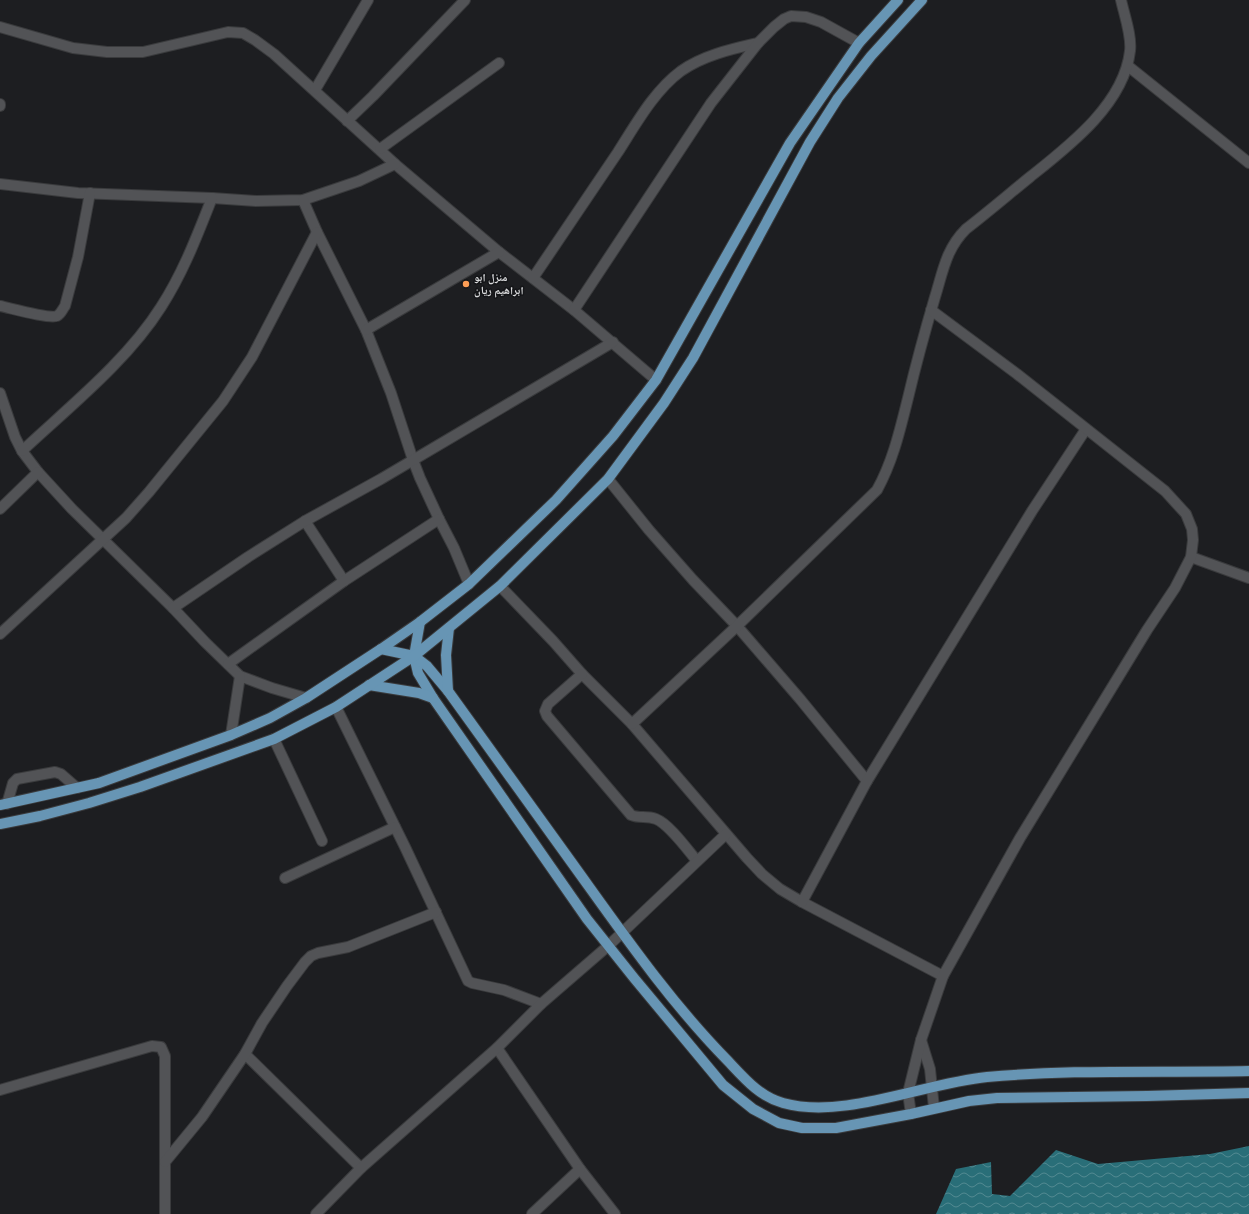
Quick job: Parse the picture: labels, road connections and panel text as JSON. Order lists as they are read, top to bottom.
{
  "places": ["منزل ابو ابراهيم ريان"]
}
